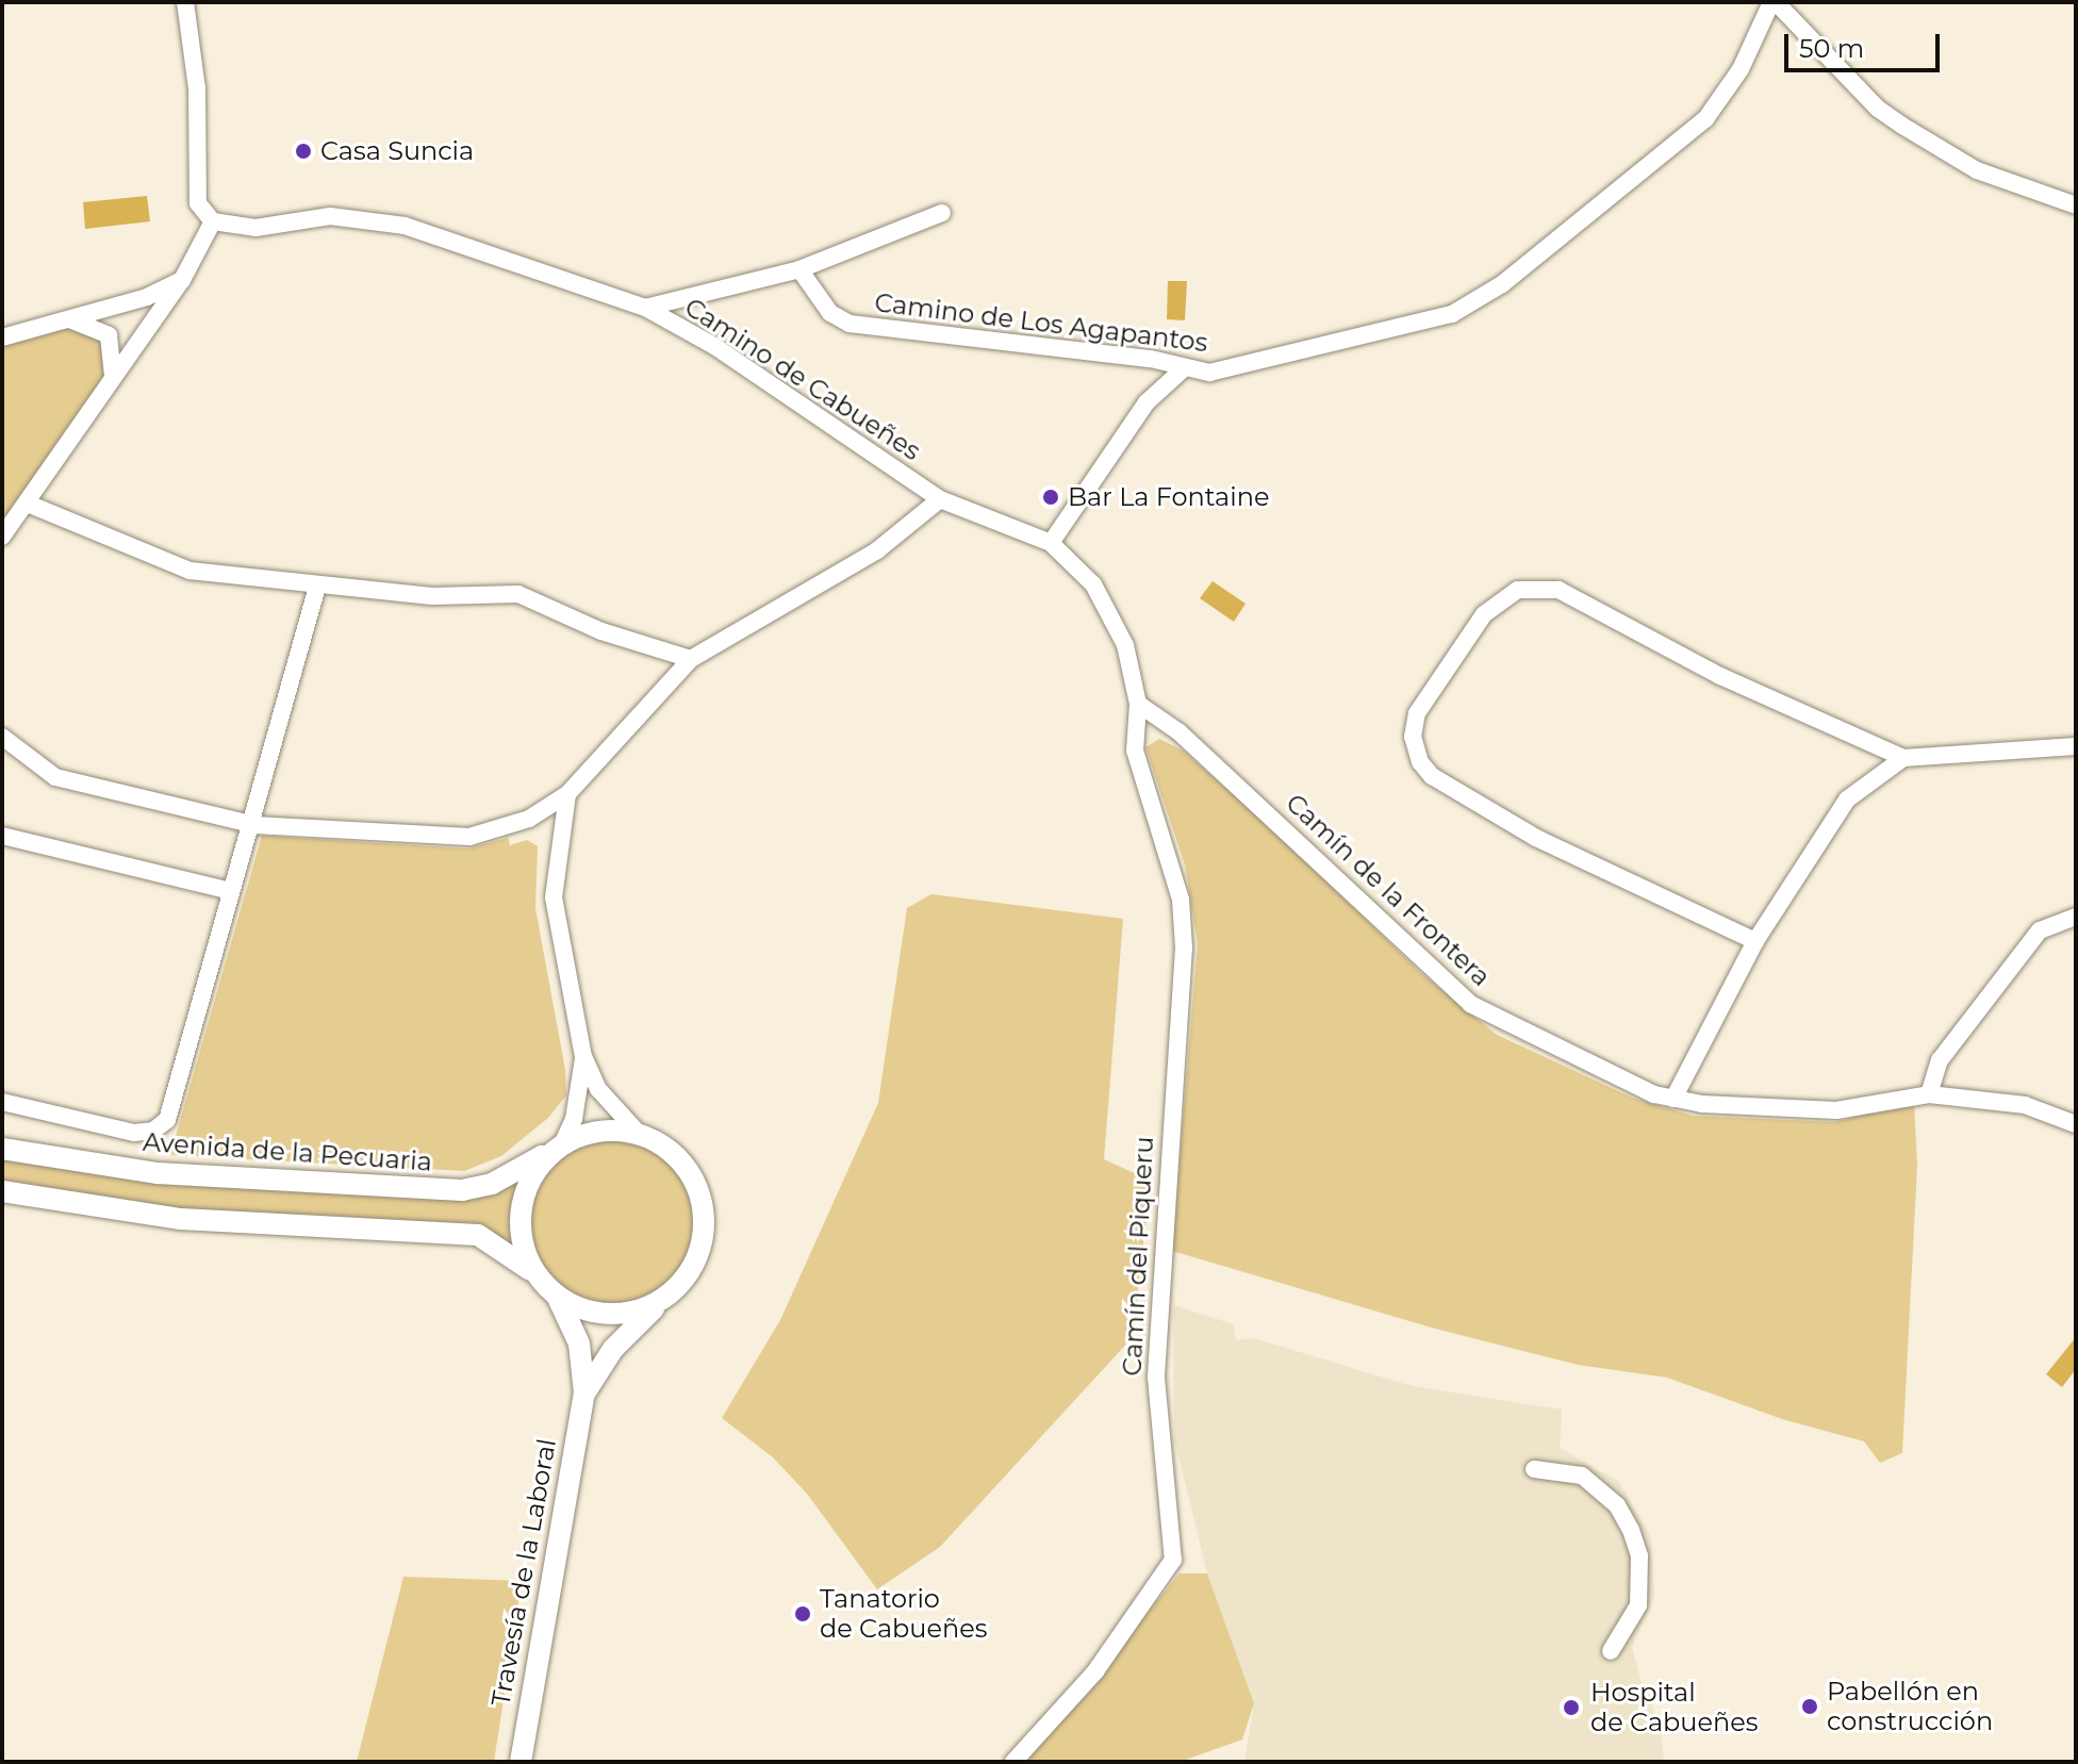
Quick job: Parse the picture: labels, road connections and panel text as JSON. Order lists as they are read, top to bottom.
{
  "streets": {
    "street": [
      "Camino de Los Agapantos",
      "Camino de Cabueñes",
      "Camín de la Frontera",
      "Avenida de la Pecuaria",
      "Camín del Piqueru",
      "Travesía de la Laboral"
    ]
  },
  "crossings": [
    ["Camino de Cabueñes", "Camín de la Frontera"],
    ["Camino de Cabueñes", "Camín del Piqueru"],
    ["Camín de la Frontera", "Camín del Piqueru"],
    ["Avenida de la Pecuaria", "Travesía de la Laboral"]
  ],
  "places": [
    "Casa Suncia",
    "Bar La Fontaine",
    "Tanatorio de Cabueñes",
    "Pabellón en construcción",
    "Hospital de Cabueñes"
  ],
  "scale_bar": "50 m"
}
